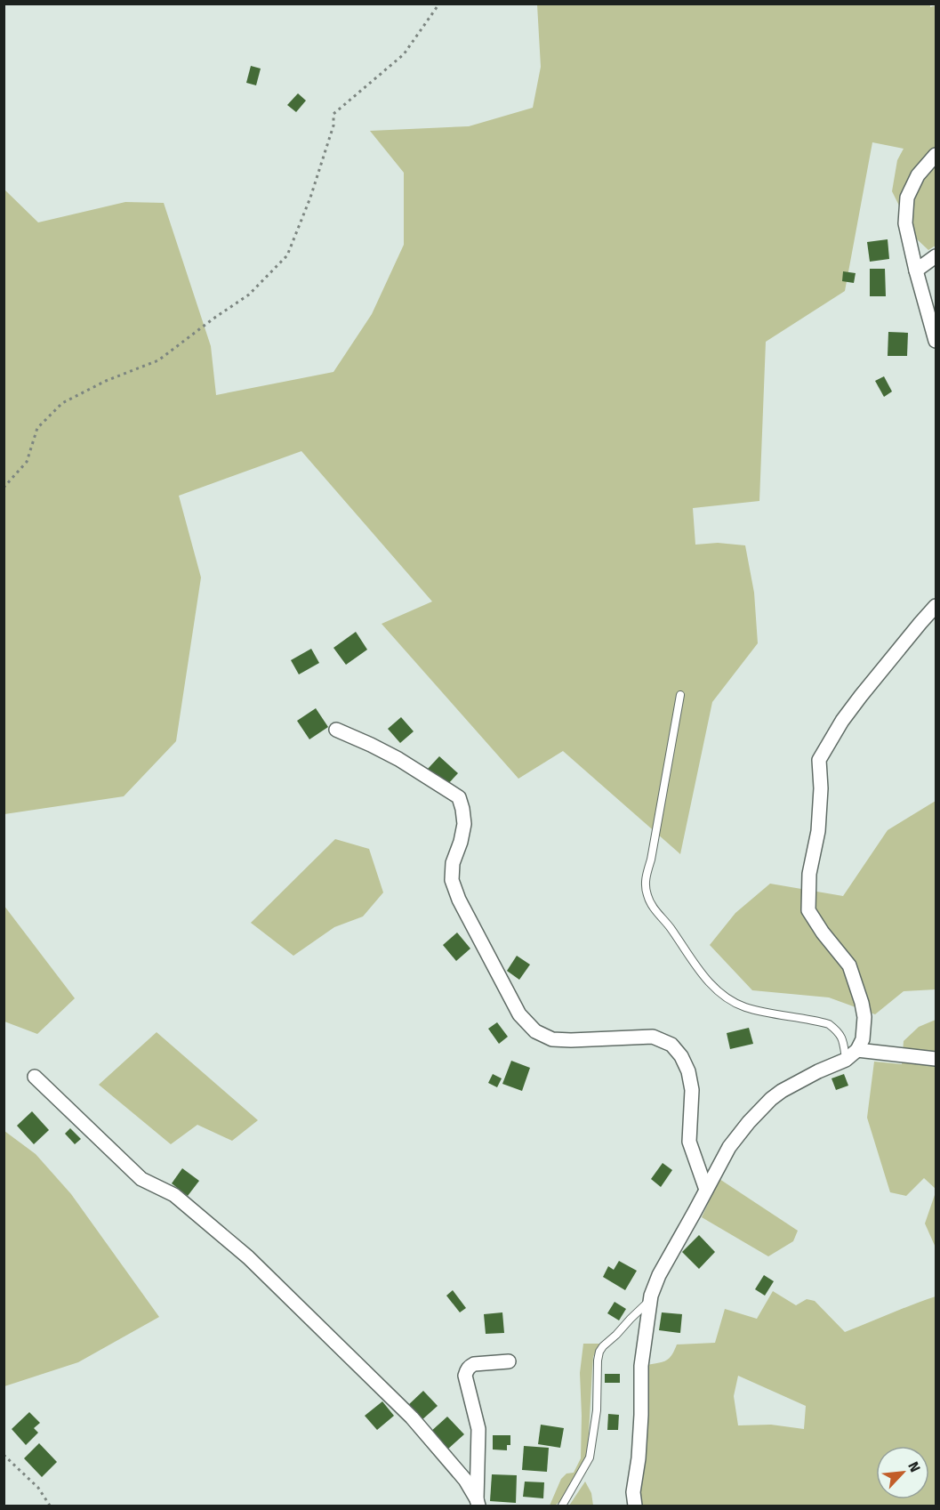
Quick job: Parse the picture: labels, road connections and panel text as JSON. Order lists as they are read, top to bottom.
{
  "north": "top right"
}
